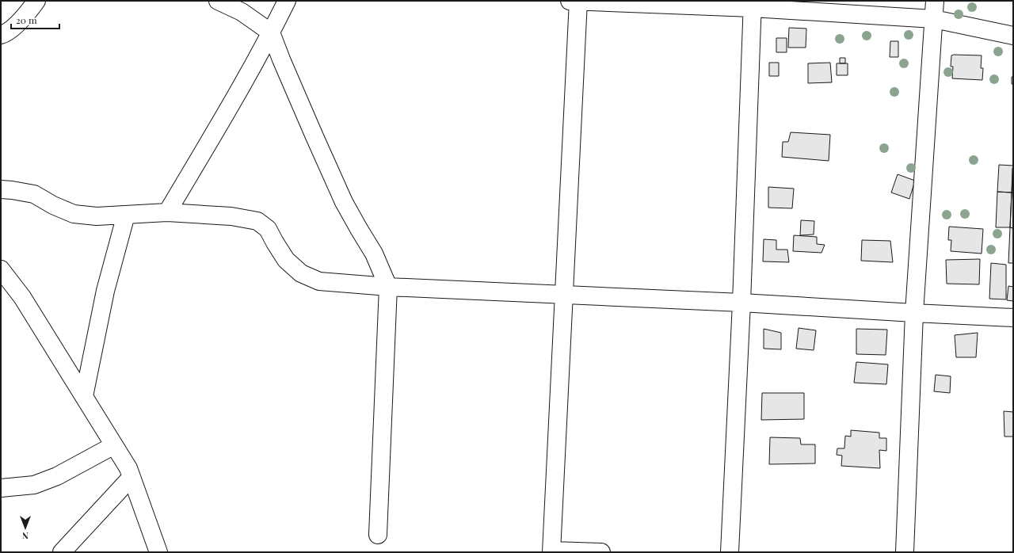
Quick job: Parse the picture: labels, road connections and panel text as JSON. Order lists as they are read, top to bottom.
{
  "scale_bar": "20 m",
  "north": "bottom"
}
